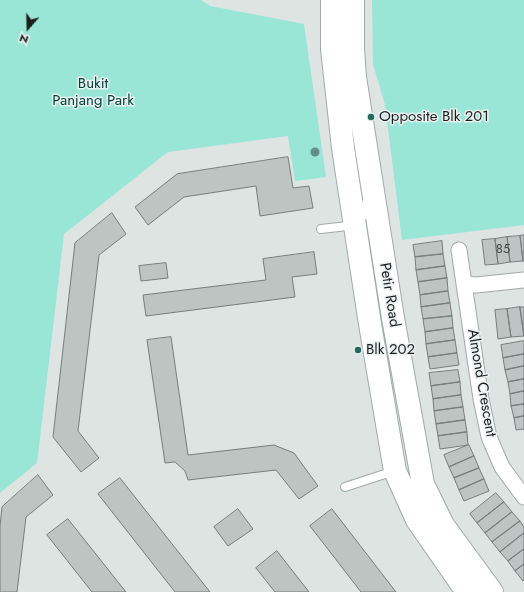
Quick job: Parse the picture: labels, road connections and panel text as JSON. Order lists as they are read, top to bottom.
{
  "streets": {
    "main road": ["Petir Road"],
    "street": ["Almond Crescent"]
  },
  "parks": ["Bukit Panjang Park"],
  "places": ["Opposite Blk 201", "Blk 202"],
  "house_numbers": ["85"],
  "north": "bottom"
}
